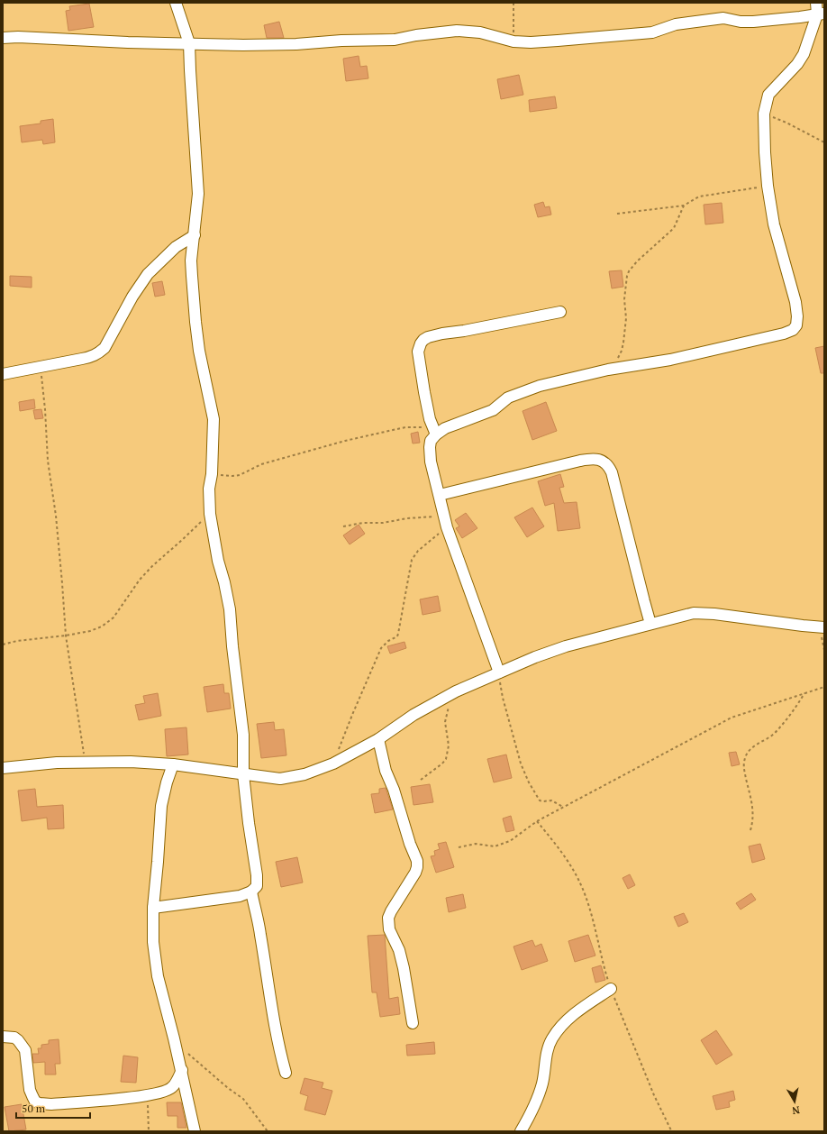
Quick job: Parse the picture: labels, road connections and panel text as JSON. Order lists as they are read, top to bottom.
{
  "scale_bar": "50 m",
  "north": "bottom"
}
